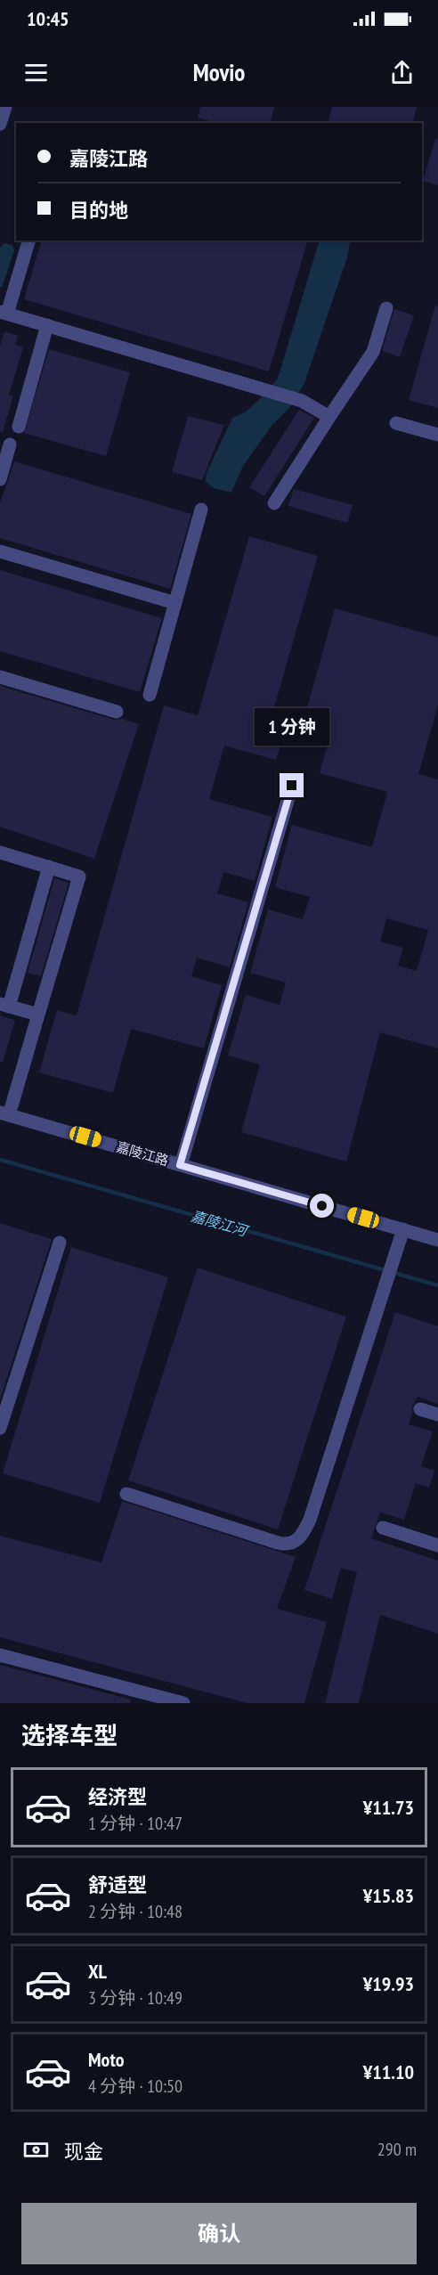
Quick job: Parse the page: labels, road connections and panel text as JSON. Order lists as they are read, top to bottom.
{
  "streets": {
    "street": ["嘉陵江路"]
  },
  "water": ["嘉陵江河"],
  "page": {
    "status": "10:45",
    "header": "Movio",
    "banner": ["嘉陵江路", "目的地"],
    "bubble": "1 分钟",
    "heading": "选择车型",
    "list": [
      {
        "name": "经济型",
        "note": "1 分钟 · 10:47",
        "value": "¥11.73"
      },
      {
        "name": "舒适型",
        "note": "2 分钟 · 10:48",
        "value": "¥15.83"
      },
      {
        "name": "XL",
        "note": "3 分钟 · 10:49",
        "value": "¥19.93"
      },
      {
        "name": "Moto",
        "note": "4 分钟 · 10:50",
        "value": "¥11.10"
      }
    ],
    "pay": ["现金", "290 m"],
    "buttons": "确认"
  }
}
